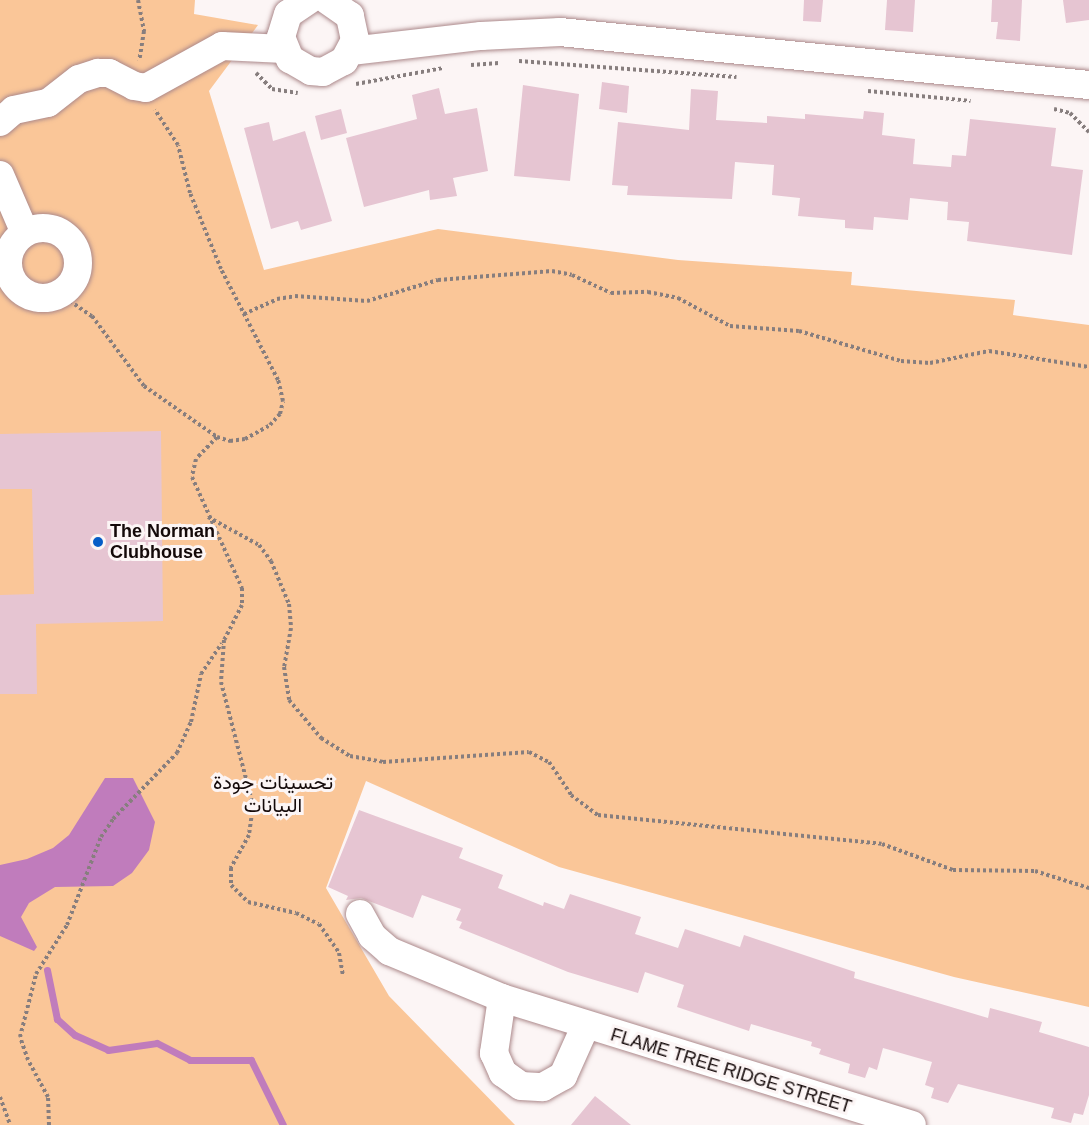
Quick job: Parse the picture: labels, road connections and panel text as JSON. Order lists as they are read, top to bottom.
{
  "streets": {
    "street": ["FLAME TREE RIDGE STREET"]
  },
  "districts": ["تحسينات جودة البيانات"],
  "places": ["The Norman Clubhouse"]
}
